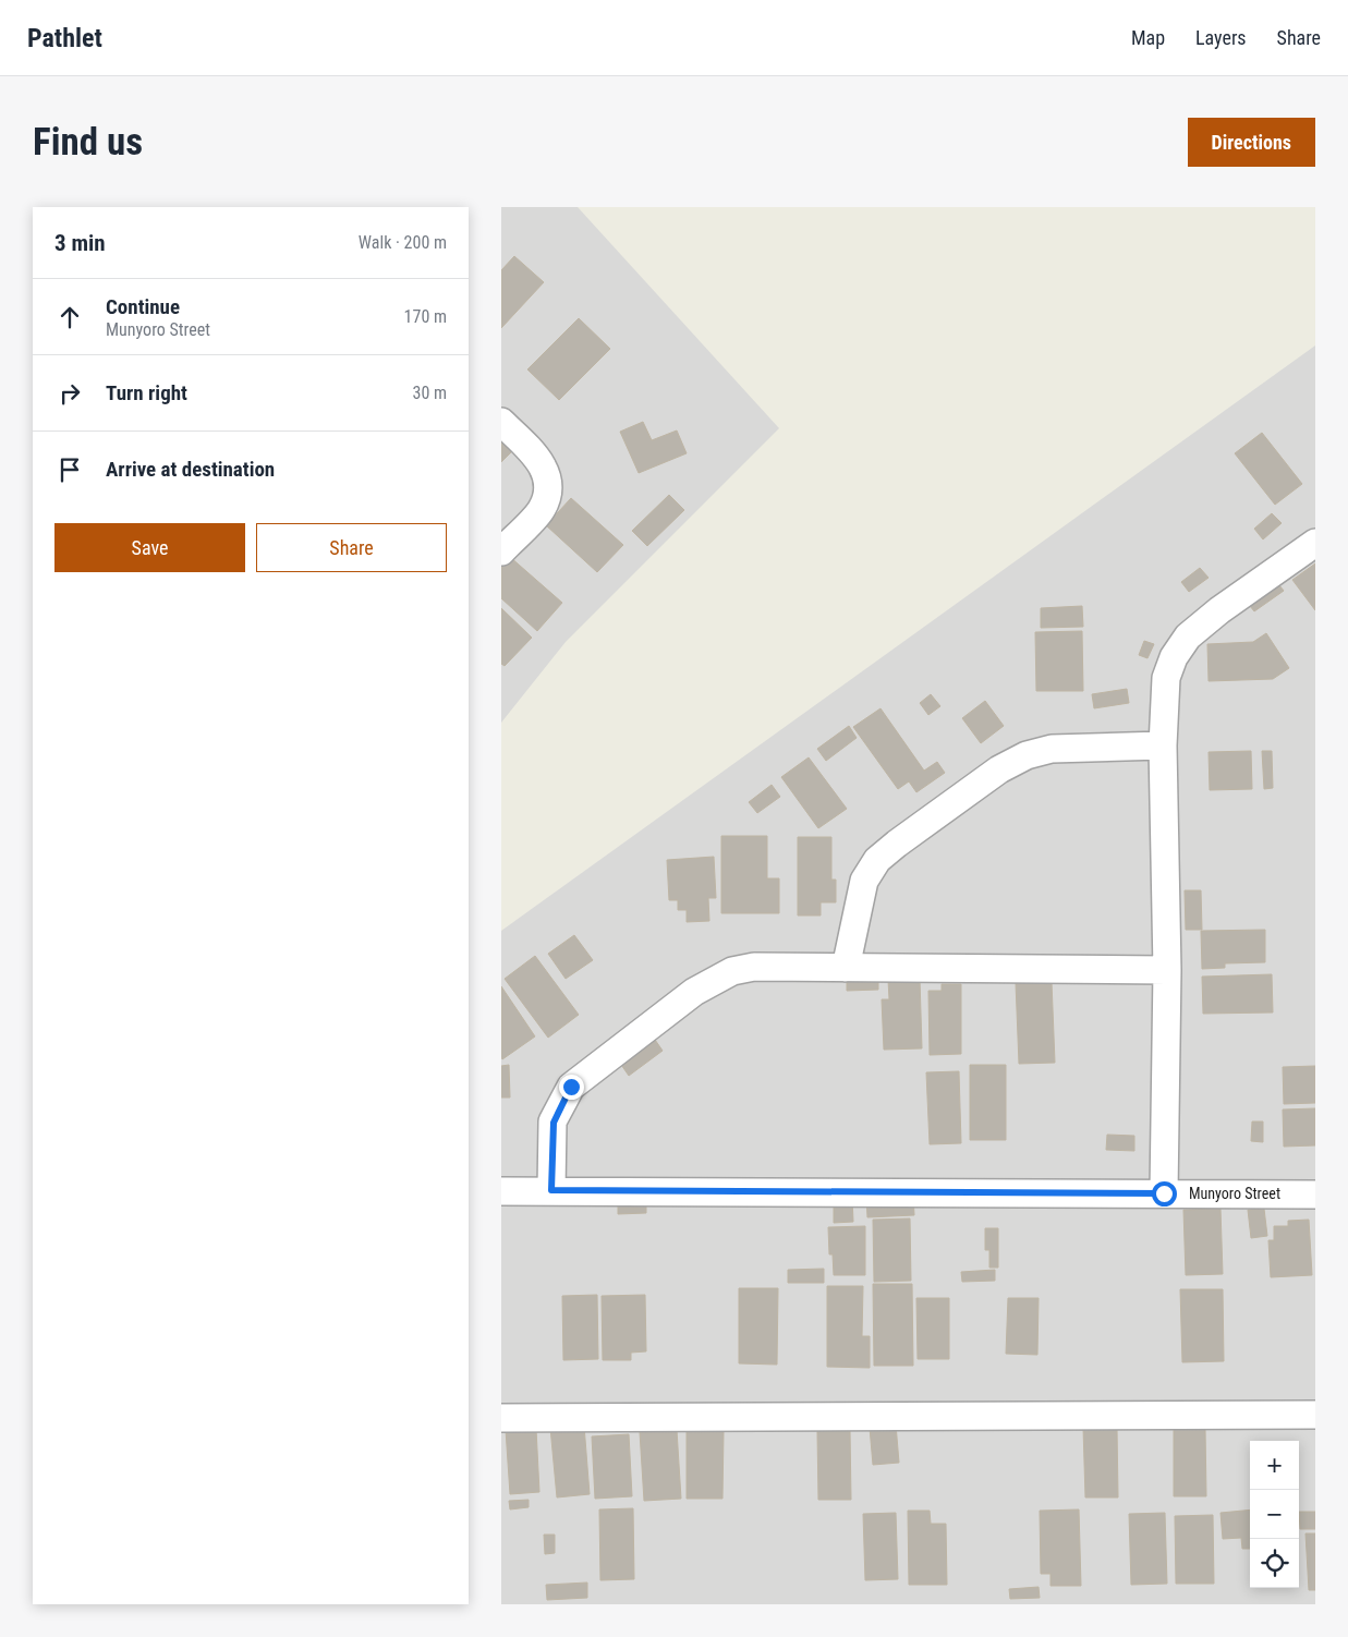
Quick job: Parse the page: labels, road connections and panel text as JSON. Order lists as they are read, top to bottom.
{
  "streets": {
    "street": ["Munyoro Street"]
  },
  "page": {
    "header": "Pathlet",
    "nav": ["Map", "Layers", "Share"],
    "buttons": [
      "Directions",
      ["Save", "Share"]
    ],
    "title": "Find us",
    "heading": ["3 min", "Walk · 200 m"],
    "list": [
      ["Continue", "Munyoro Street", "170 m"],
      ["Turn right", "30 m"],
      "Arrive at destination"
    ],
    "map_buttons": ["+", "−"]
  }
}
